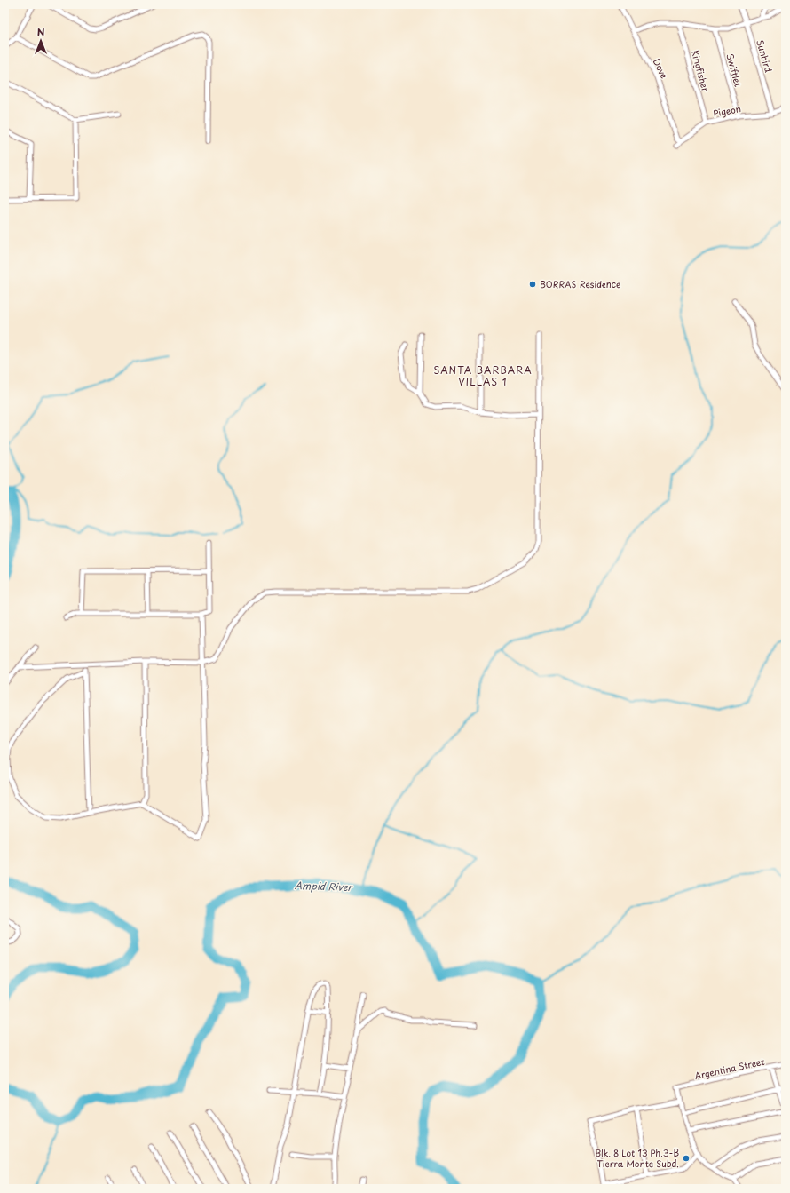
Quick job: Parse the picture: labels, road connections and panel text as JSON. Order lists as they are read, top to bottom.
{
  "streets": {
    "street": [
      "Sunbird",
      "Dove",
      "Swiftlet",
      "Kingfisher",
      "Pigeon",
      "Argentina Street"
    ]
  },
  "crossings": [
    ["Sunbird", "Pigeon"],
    ["Dove", "Pigeon"],
    ["Swiftlet", "Pigeon"],
    ["Kingfisher", "Pigeon"]
  ],
  "districts": ["SANTA BARBARA VILLAS 1"],
  "water": ["Ampid River"],
  "places": ["BORRAS Residence", "Blk. 8 Lot 13 Ph.3-B Tierra Monte Subd."],
  "north": "top"
}
